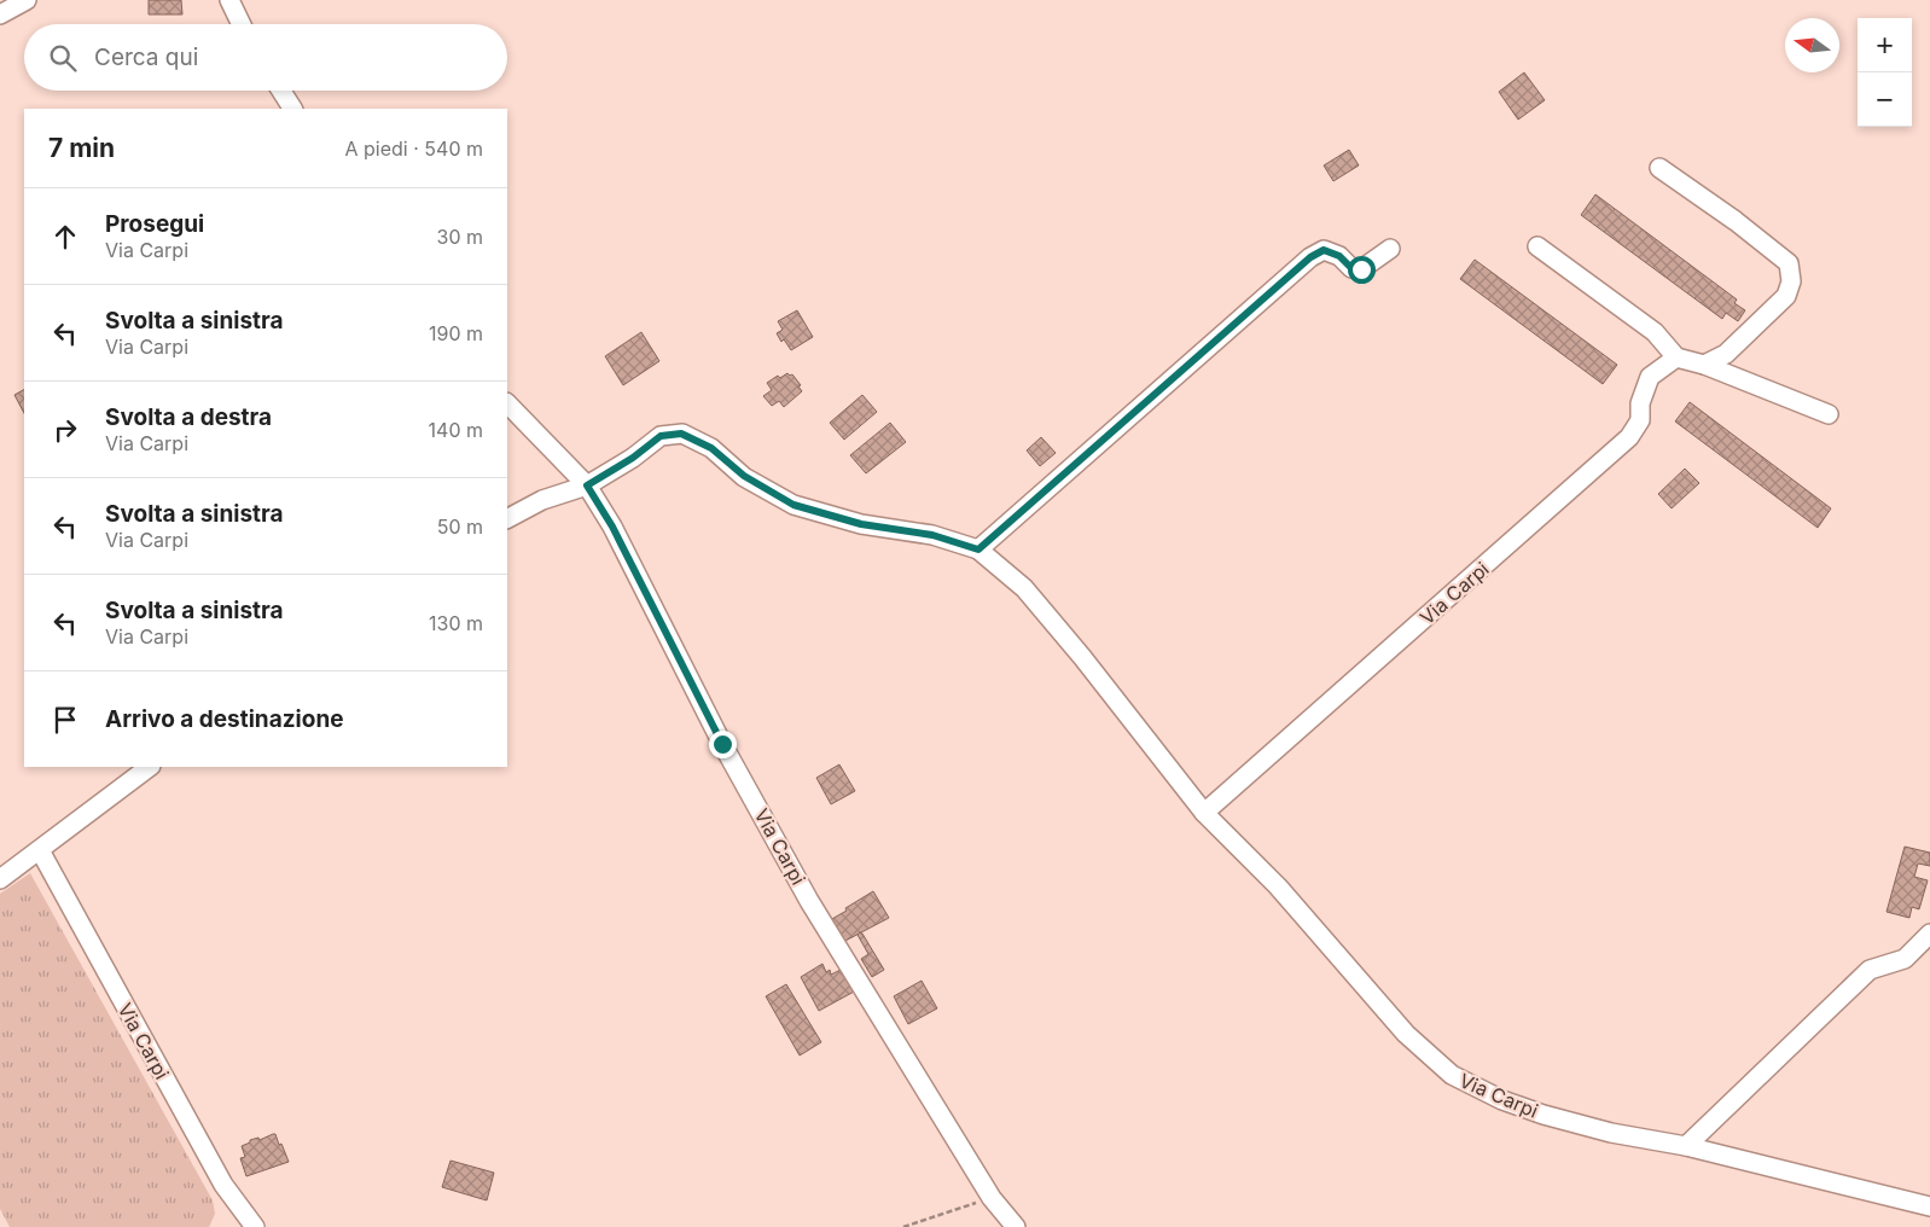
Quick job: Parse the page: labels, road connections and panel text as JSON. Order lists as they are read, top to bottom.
{
  "streets": {
    "street": ["Via Carpi"]
  },
  "north": "left",
  "page": {
    "map_buttons": ["+", "−"],
    "search": "Cerca qui",
    "heading": ["7 min", "A piedi · 540 m"],
    "list": [
      ["Prosegui", "Via Carpi", "30 m"],
      ["Svolta a sinistra", "Via Carpi", "190 m"],
      ["Svolta a destra", "Via Carpi", "140 m"],
      ["Svolta a sinistra", "Via Carpi", "50 m"],
      ["Svolta a sinistra", "Via Carpi", "130 m"],
      "Arrivo a destinazione"
    ]
  }
}
